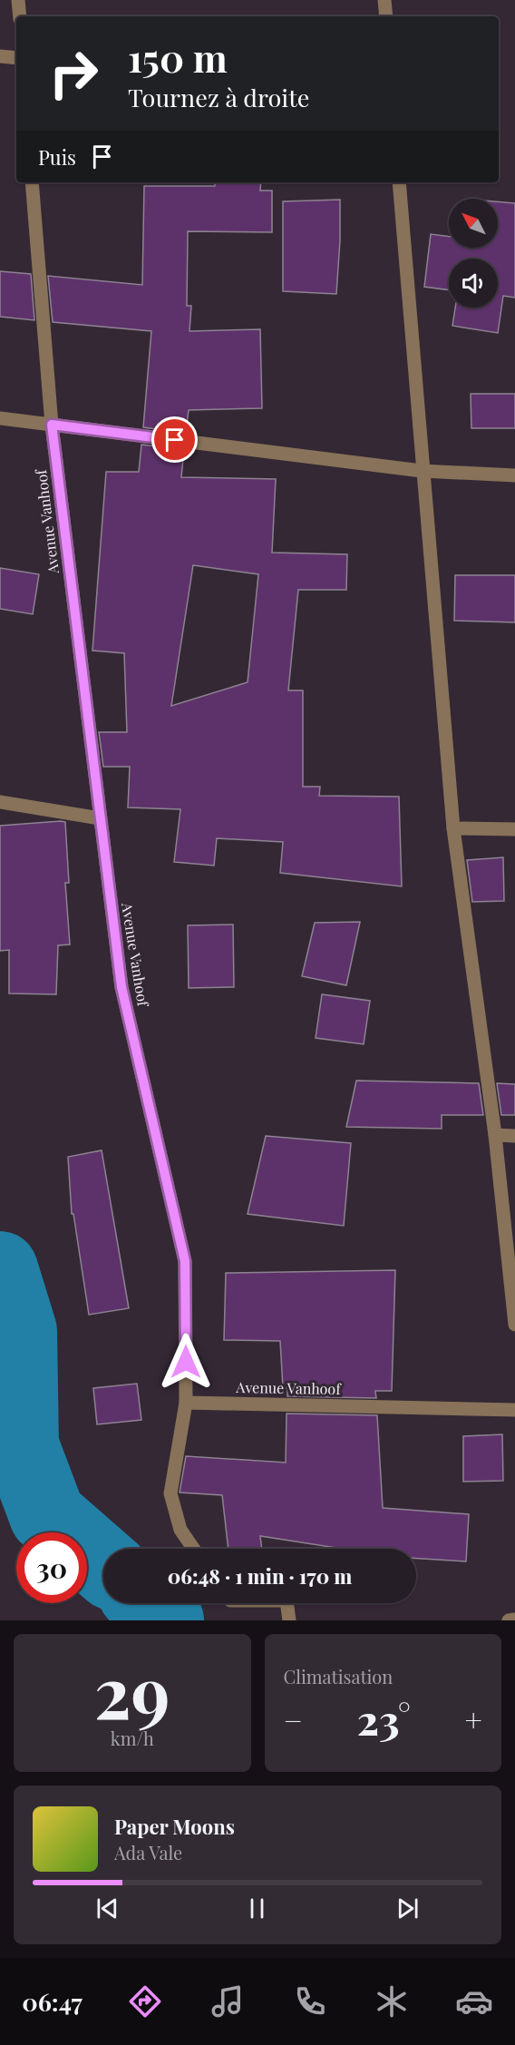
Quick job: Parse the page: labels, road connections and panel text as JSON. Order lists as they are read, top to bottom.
{
  "streets": {
    "street": ["Avenue Vanhoof"]
  },
  "north": "top left",
  "page": {
    "turn": ["150 m", "Tournez à droite"],
    "then": "Puis",
    "limit": "30",
    "trip": "06:48 · 1 min · 170 m",
    "tile": [
      ["29", "km/h"],
      "Climatisation"
    ],
    "heat": ["−", "23°", "+"],
    "song": ["Paper Moons", "Ada Vale"],
    "tabs": "06:47"
  }
}
